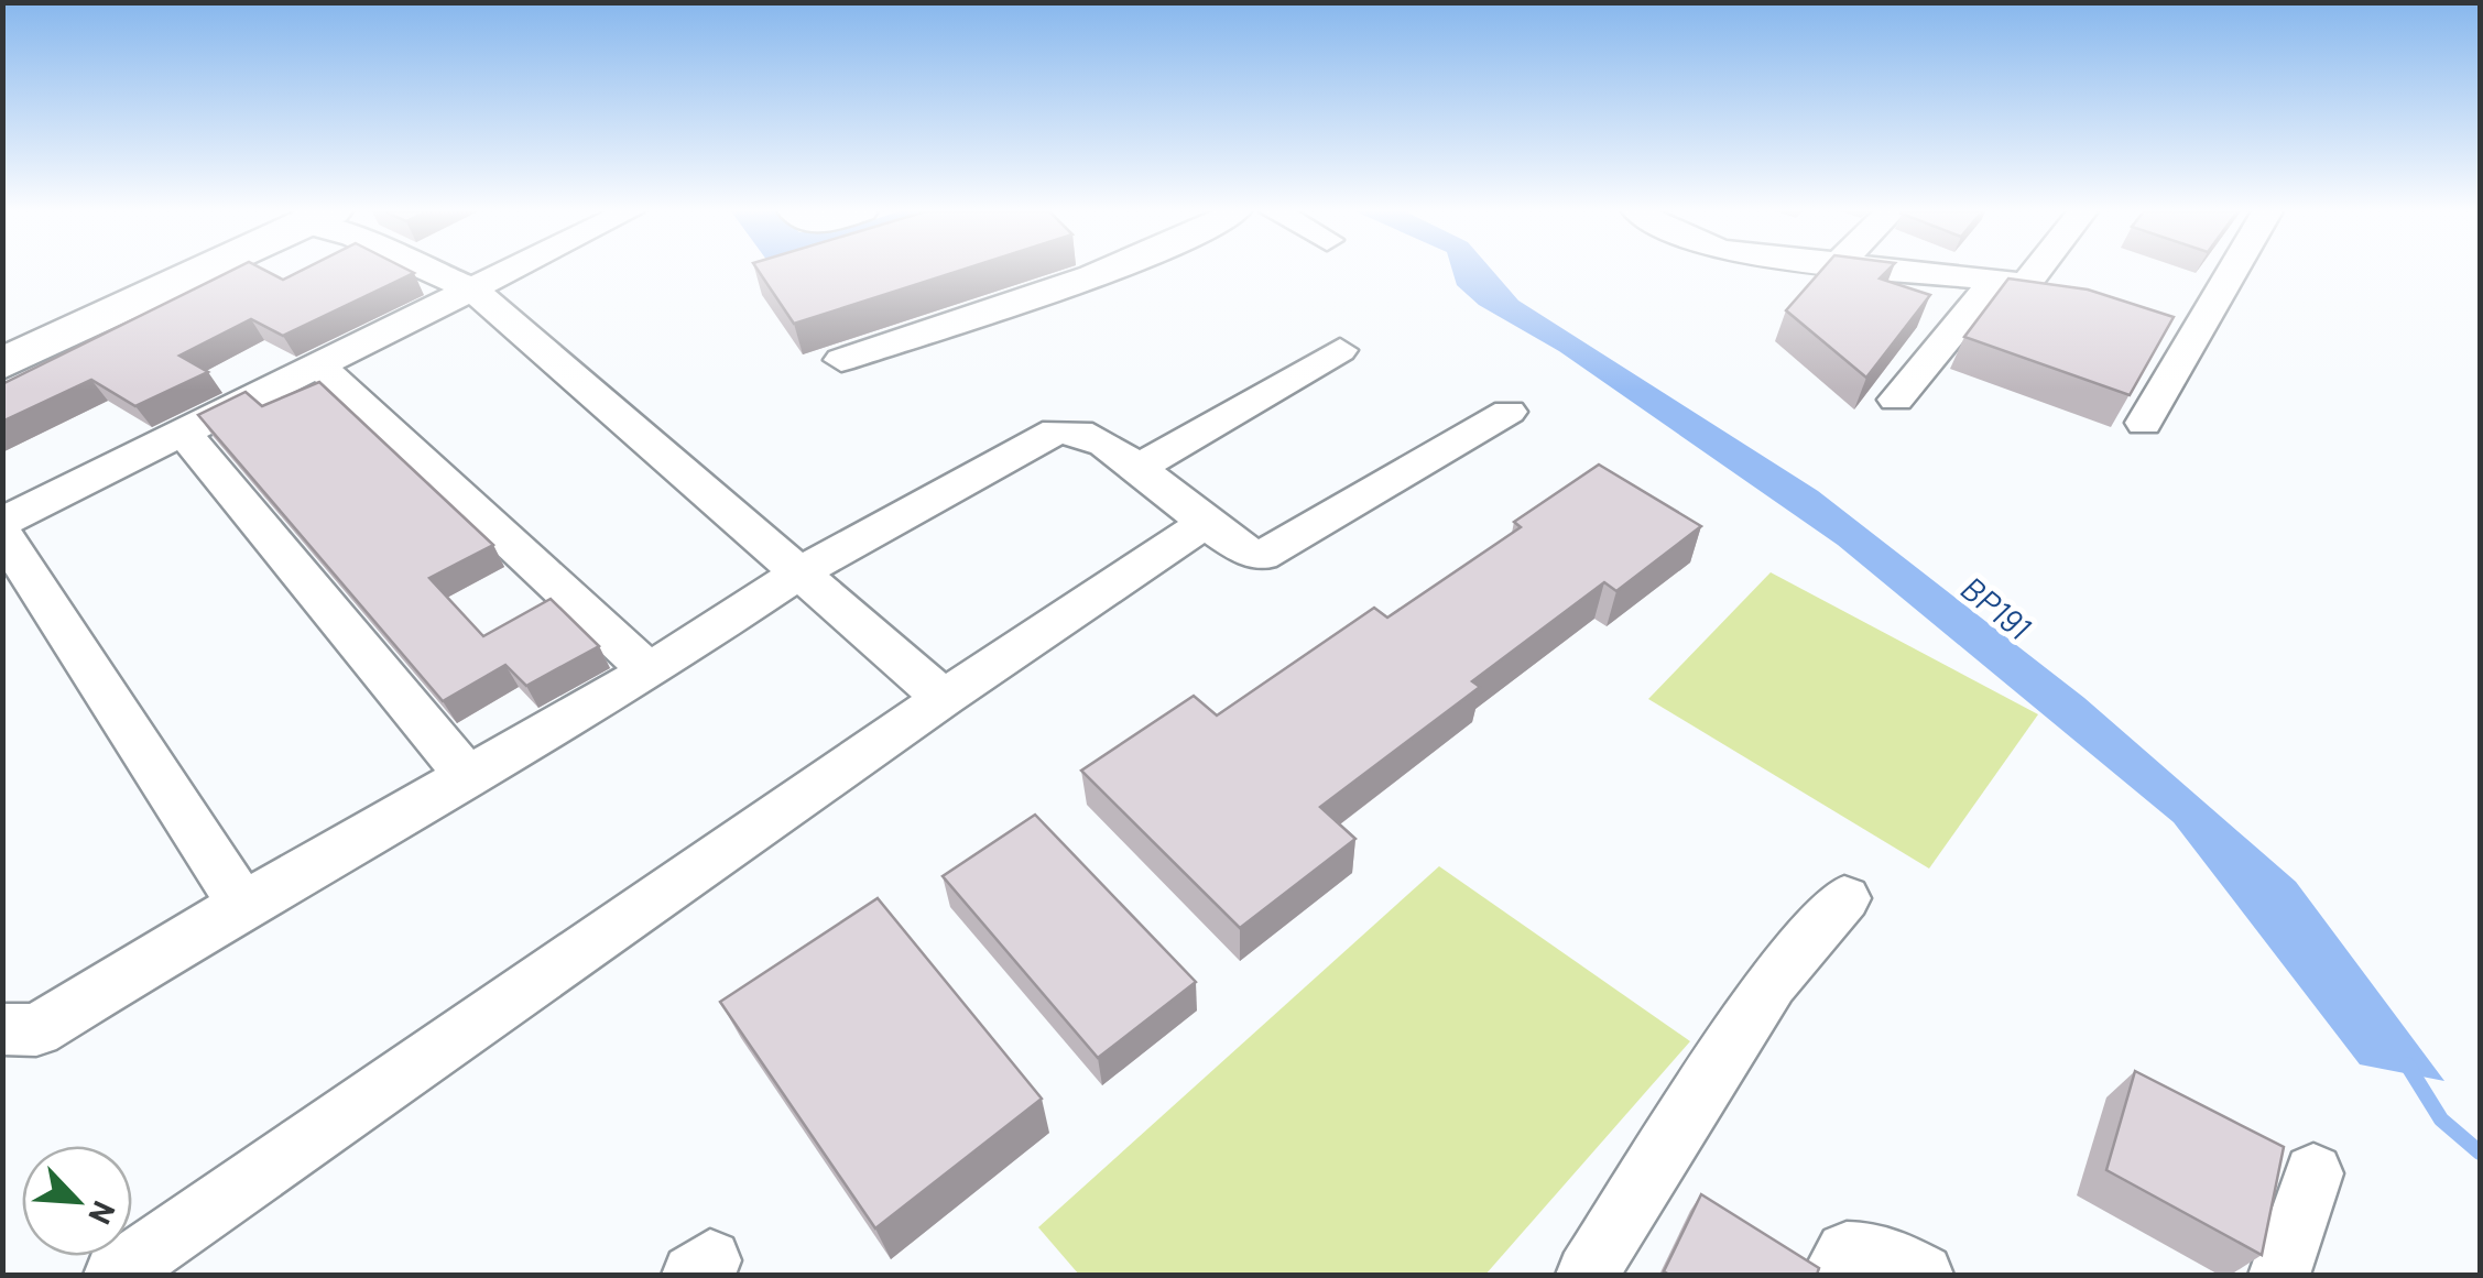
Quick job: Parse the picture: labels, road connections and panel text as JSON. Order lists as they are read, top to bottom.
{
  "water": ["BP191"],
  "north": "bottom right"
}
